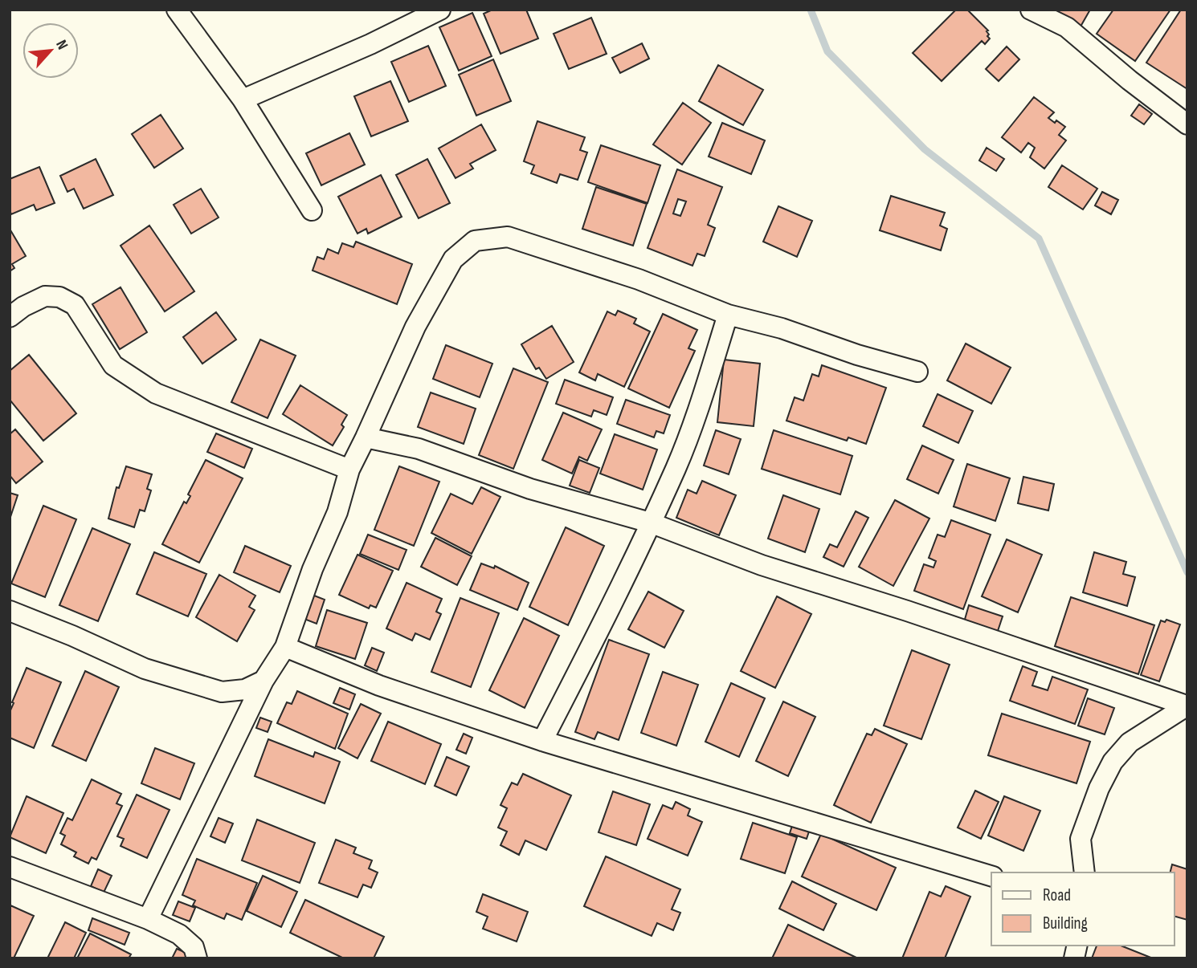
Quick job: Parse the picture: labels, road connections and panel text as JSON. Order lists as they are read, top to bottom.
{
  "legend": ["Road", "Building"],
  "north": "top right"
}
